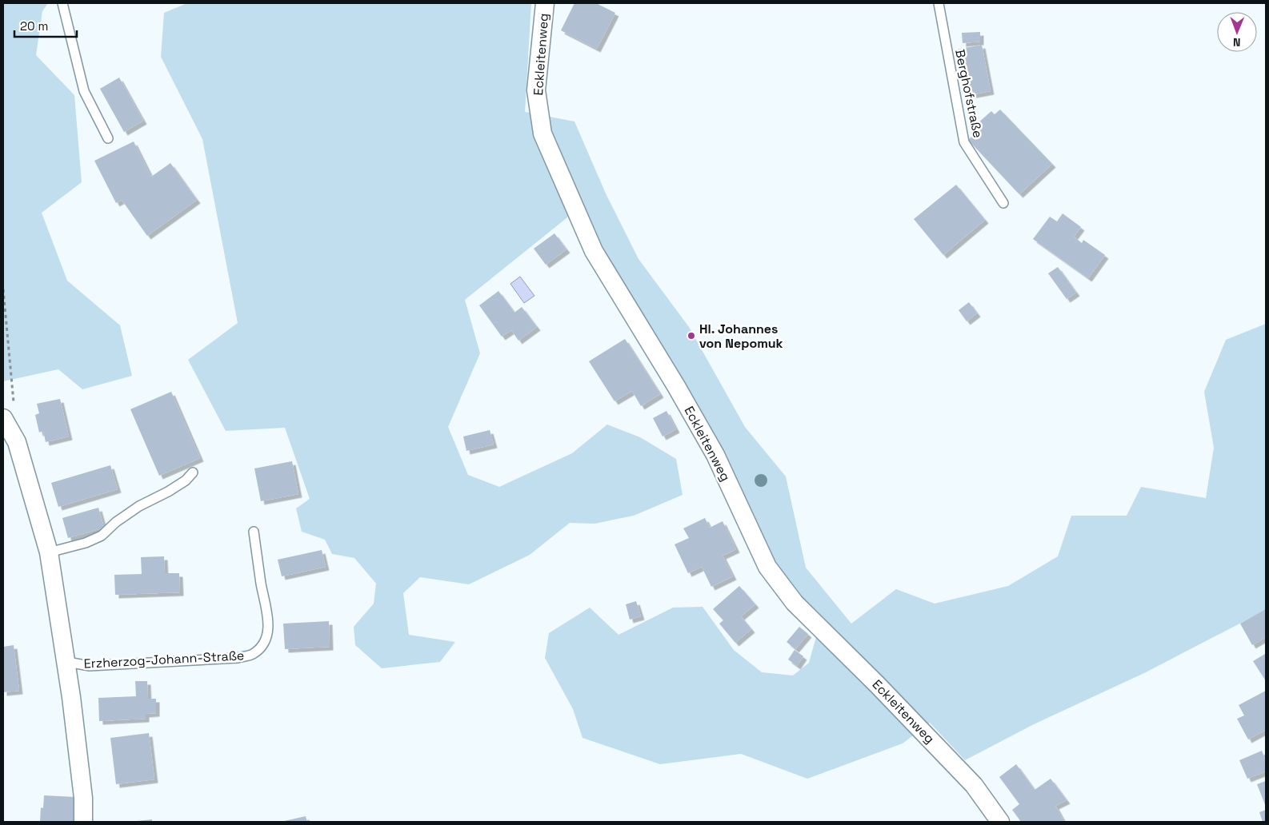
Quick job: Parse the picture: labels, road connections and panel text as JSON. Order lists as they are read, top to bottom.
{
  "streets": {
    "street": ["Eckleitenweg", "Erzherzog-Johann-Straße"],
    "lane": ["Berghofstraße"]
  },
  "places": ["Hl. Johannes von Nepomuk"],
  "scale_bar": "20 m",
  "north": "bottom"
}
